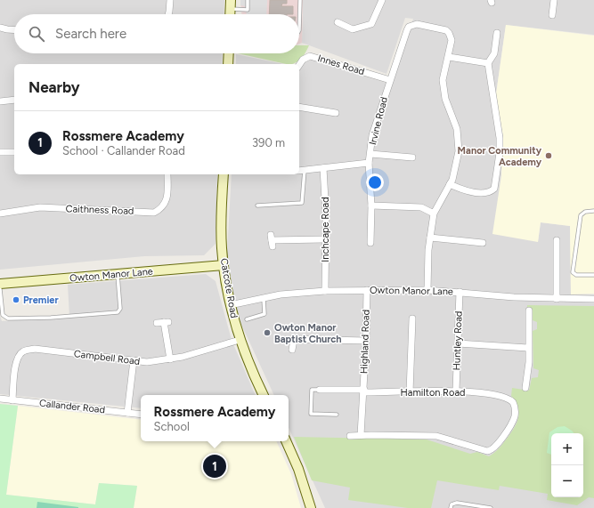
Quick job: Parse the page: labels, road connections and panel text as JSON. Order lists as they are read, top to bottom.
{
  "streets": {
    "street": [
      "Innes Road",
      "Irvine Road",
      "Caithness Road",
      "Inchcape Road",
      "Owton Manor Lane",
      "Catcote Road",
      "Huntley Road",
      "Highland Road",
      "Campbell Road",
      "Hamilton Road",
      "Callander Road"
    ]
  },
  "crossings": [
    ["Innes Road", "Irvine Road"],
    ["Inchcape Road", "Owton Manor Lane"],
    ["Owton Manor Lane", "Catcote Road"],
    ["Owton Manor Lane", "Huntley Road"],
    ["Owton Manor Lane", "Highland Road"],
    ["Catcote Road", "Campbell Road"],
    ["Huntley Road", "Hamilton Road"],
    ["Highland Road", "Hamilton Road"],
    ["Campbell Road", "Callander Road"]
  ],
  "places": ["Manor Community Academy", "Premier", "Owton Manor Baptist Church"],
  "page": {
    "search": "Search here",
    "heading": "Nearby",
    "list": [
      {
        "mark": "1",
        "name": "Rossmere Academy",
        "note": "School · Callander Road",
        "value": "390 m"
      }
    ],
    "popup": ["Rossmere Academy", "School"],
    "map_buttons": ["+", "−"],
    "pins": "1"
  }
}
